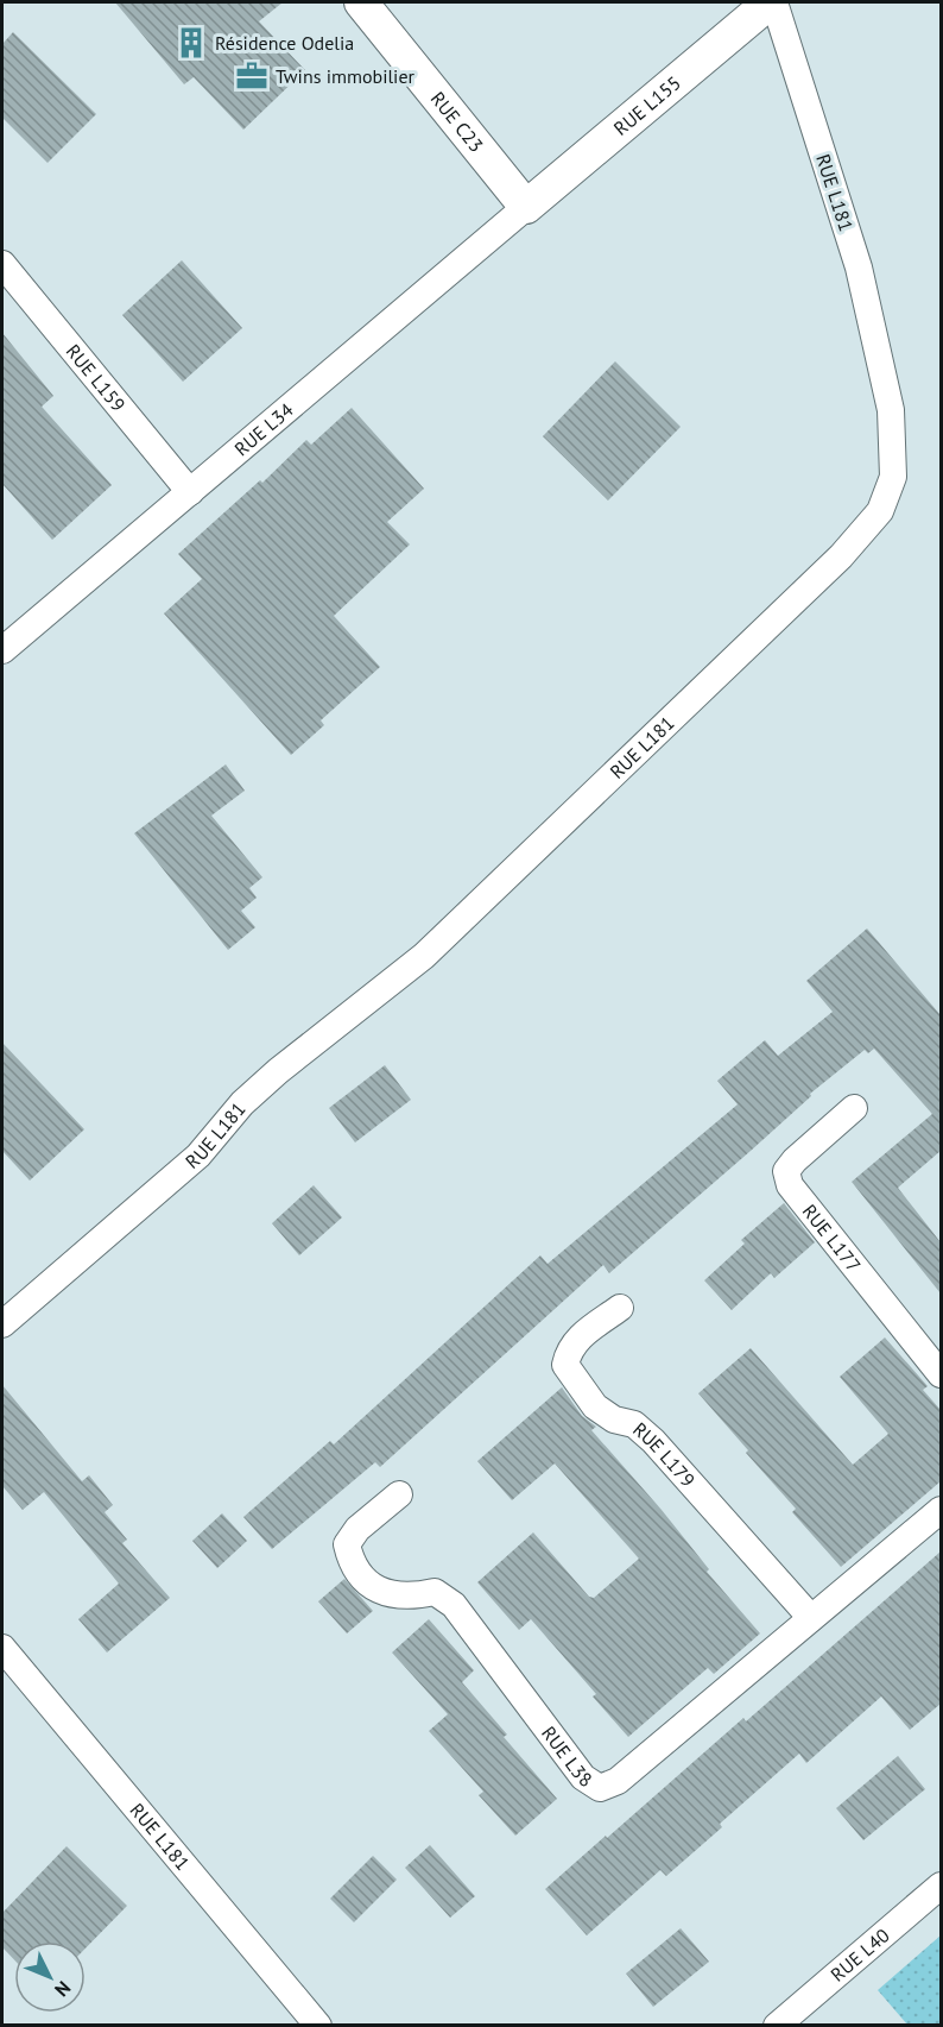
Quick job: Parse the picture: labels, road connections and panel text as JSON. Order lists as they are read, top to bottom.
{
  "streets": {
    "street": [
      "RUE L155",
      "RUE C23",
      "RUE L181",
      "RUE L159",
      "RUE L34",
      "RUE L177",
      "RUE L179",
      "RUE L38",
      "RUE L40"
    ]
  },
  "crossings": [
    ["RUE L155", "RUE C23"],
    ["RUE L155", "RUE L181"],
    ["RUE L155", "RUE L34"],
    ["RUE C23", "RUE L34"],
    ["RUE L159", "RUE L34"],
    ["RUE L179", "RUE L38"]
  ],
  "places": {
    "building": ["Résidence Odelia"],
    "office": ["Twins immobilier"]
  },
  "north": "bottom right"
}
